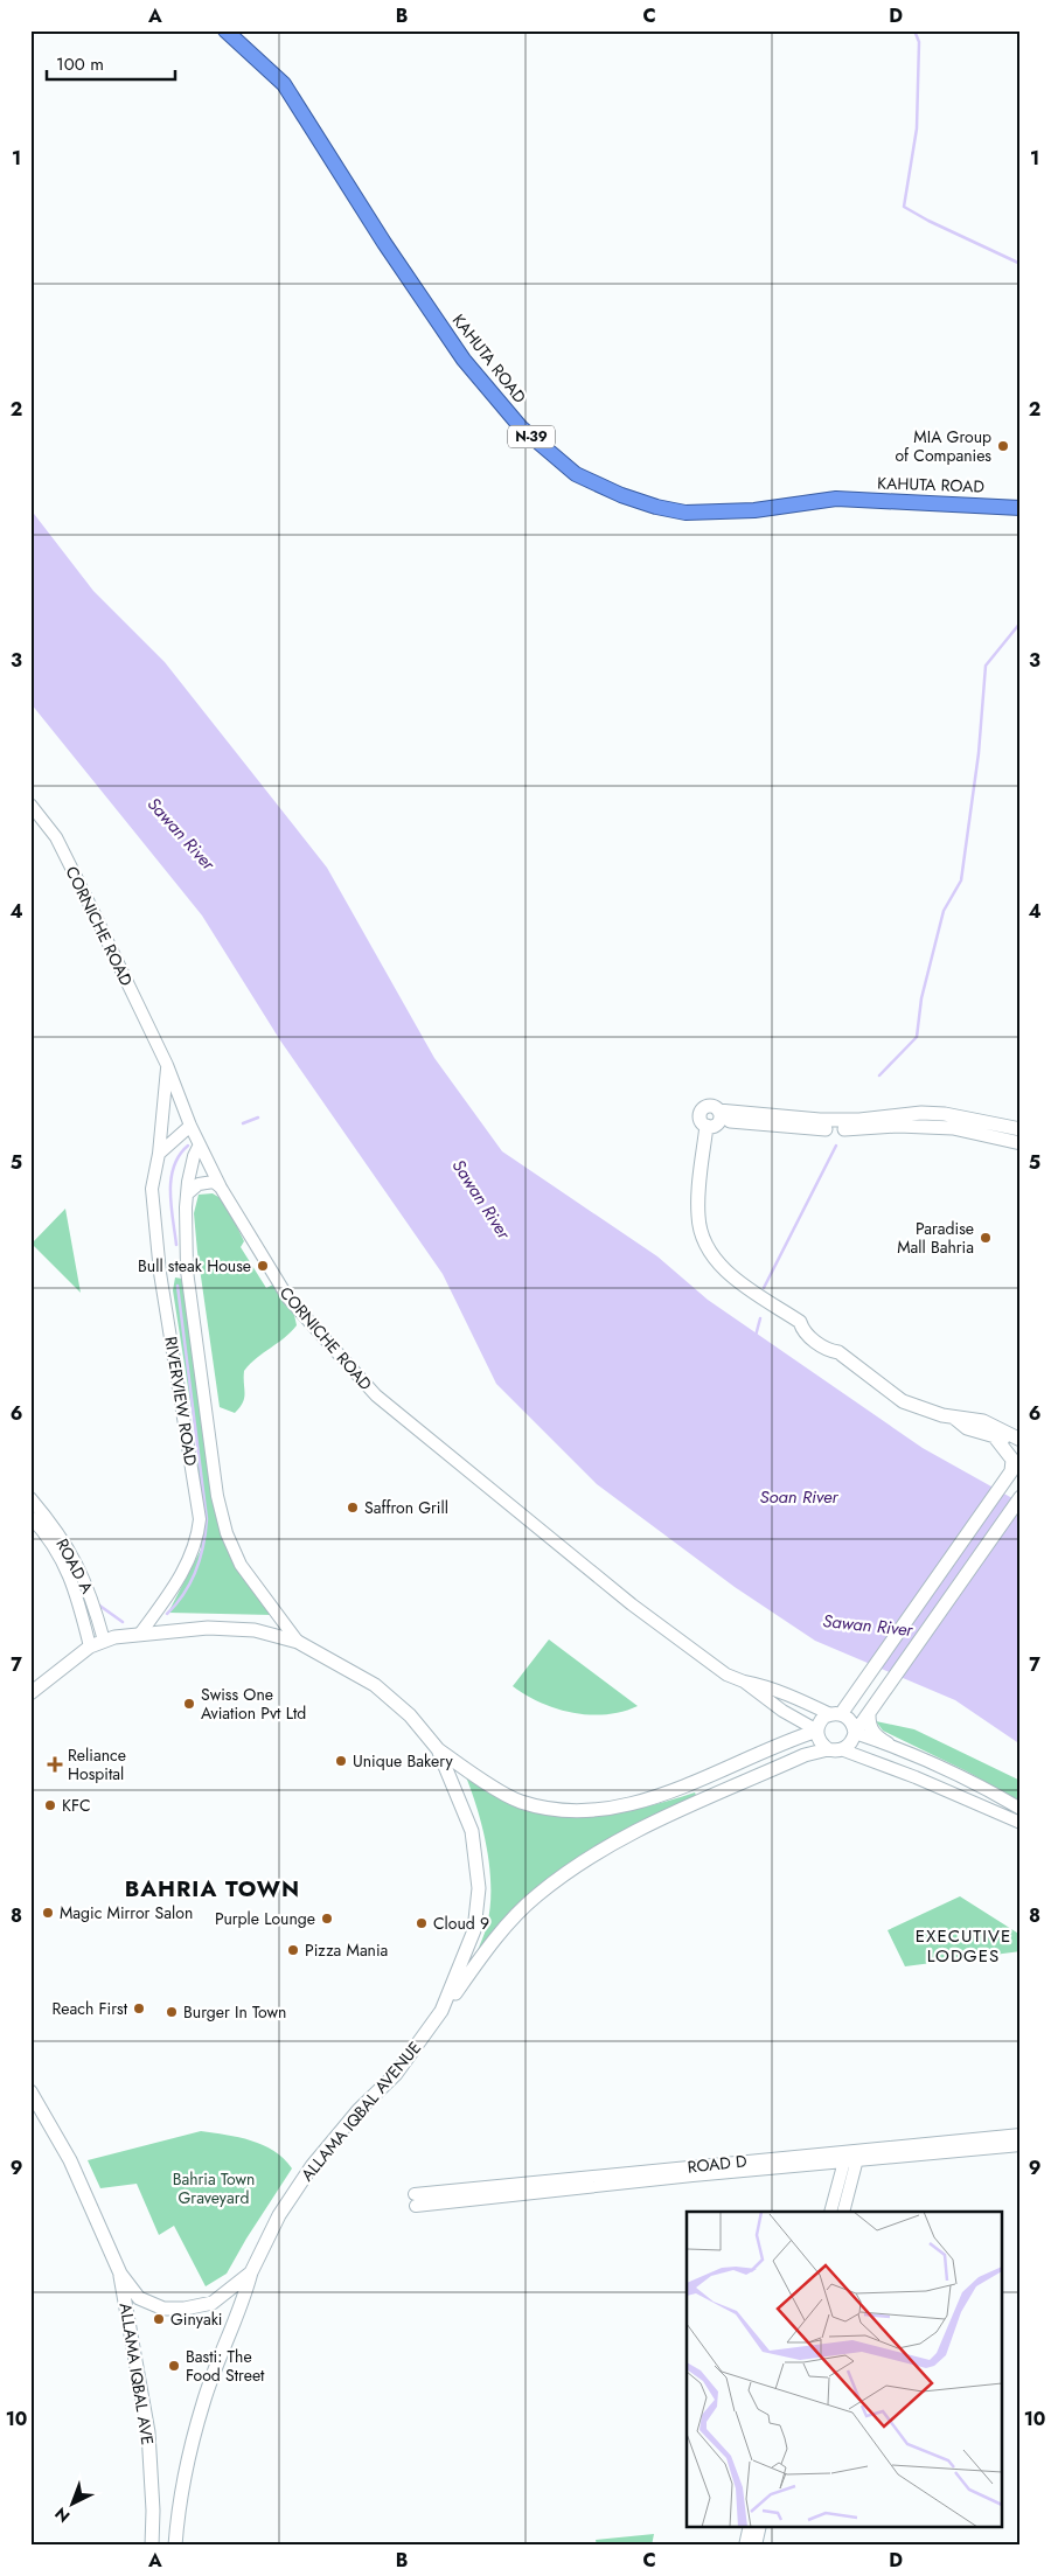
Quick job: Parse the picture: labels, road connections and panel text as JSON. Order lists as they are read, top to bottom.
{
  "streets": {
    "highway": ["KAHUTA ROAD", "N-39"],
    "main road": ["ALLAMA IQBAL AVENUE", "ALLAMA IQBAL AVE"],
    "street": [
      "CORNICHE ROAD",
      "RIVERVIEW ROAD",
      "ROAD A",
      "ROAD D"
    ]
  },
  "crossings": [
    ["CORNICHE ROAD", "RIVERVIEW ROAD"],
    ["RIVERVIEW ROAD", "ALLAMA IQBAL AVENUE"],
    ["ROAD A", "ALLAMA IQBAL AVENUE"],
    ["ALLAMA IQBAL AVENUE", "ALLAMA IQBAL AVE"]
  ],
  "districts": ["BAHRIA TOWN", "EXECUTIVE LODGES"],
  "water": ["Sawan River", "Soan River"],
  "parks": ["Bahria Town Graveyard"],
  "places": {
    "other": [
      "MIA Group of Companies",
      "Paradise Mall Bahria",
      "Bull steak House",
      "Saffron Grill",
      "Swiss One Aviation Pvt Ltd",
      "Unique Bakery",
      "KFC",
      "Magic Mirror Salon",
      "Purple Lounge",
      "Cloud 9",
      "Pizza Mania",
      "Reach First",
      "Burger In Town",
      "Ginyaki",
      "Basti: The Food Street"
    ],
    "health": ["Reliance Hospital"]
  },
  "scale_bar": "100 m",
  "north": "bottom left",
  "grid": {
    "columns": [
      "A",
      "B",
      "C",
      "D"
    ],
    "rows": [
      "1",
      "2",
      "3",
      "4",
      "5",
      "6",
      "7",
      "8",
      "9",
      "10"
    ]
  }
}
